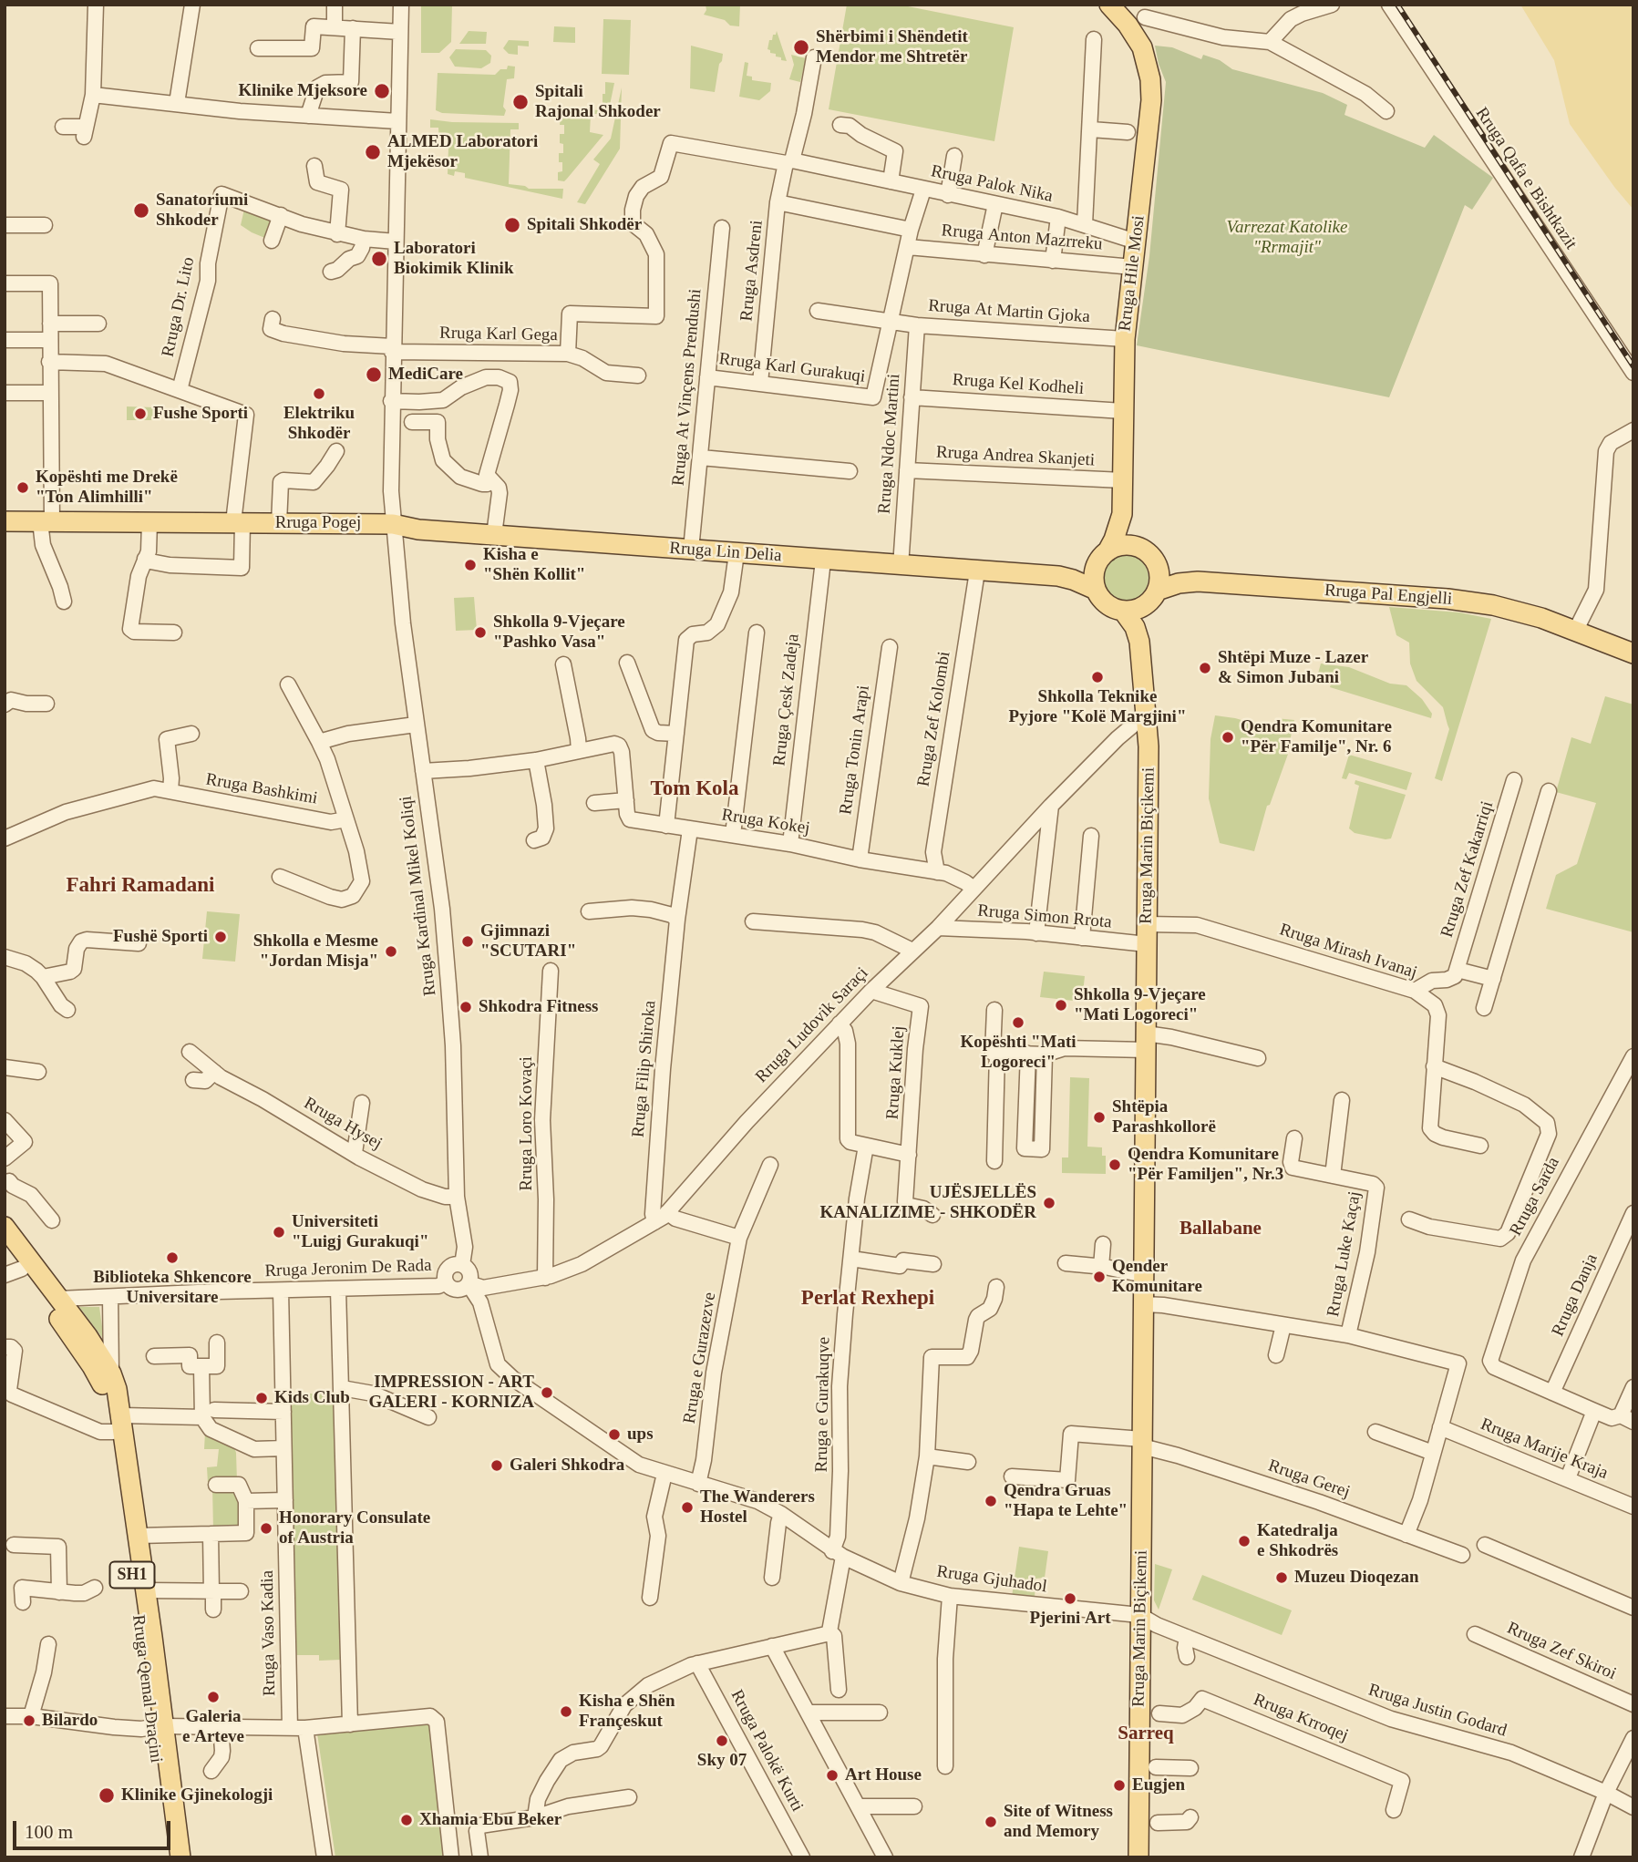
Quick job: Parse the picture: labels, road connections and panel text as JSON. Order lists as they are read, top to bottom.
{
  "streets": {
    "main road": [
      "Rruga Hile Mosi",
      "Rruga Pogej",
      "Rruga Lin Delia",
      "Rruga Pal Engjelli",
      "Rruga Marin Biçikemi",
      "SH1",
      "Rruga Qemal Draçini"
    ],
    "street": [
      "Rruga Qafa e Bishtkazit",
      "Rruga Palok Nika",
      "Rruga Anton Mazrreku",
      "Rruga Asdreni",
      "Rruga Dr. Lito",
      "Rruga At Martin Gjoka",
      "Rruga Karl Gega",
      "Rruga Karl Gurakuqi",
      "Rruga Kel Kodheli",
      "Rruga At Vinçens Prendushi",
      "Rruga Ndoc Martini",
      "Rruga Andrea Skanjeti",
      "Rruga Çesk Zadeja",
      "Rruga Zef Kolombi",
      "Rruga Tonin Arapi",
      "Rruga Bashkimi",
      "Rruga Kokej",
      "Rruga Zef Kakarriqi",
      "Rruga Kardinal Mikel Koliqi",
      "Rruga Simon Rrota",
      "Rruga Mirash Ivanaj",
      "Rruga Ludovik Saraçi",
      "Rruga Filip Shiroka",
      "Rruga Kuklej",
      "Rruga Hysej",
      "Rruga Loro Kovaçi",
      "Rruga Sarda",
      "Rruga Luke Kaçaj",
      "Rruga Jeronim De Rada",
      "Rruga Danja",
      "Rruga e Gurazezve",
      "Rruga e Gurakuqve",
      "Rruga Marije Kraja",
      "Rruga Gerej",
      "Rruga Gjuhadol",
      "Rruga Vaso Kadia",
      "Rruga Zef Skiroi",
      "Rruga Justin Godard",
      "Rruga Krroqej",
      "Rruga Palokë Kurti"
    ]
  },
  "crossings": [
    ["Rruga Palok Nika", "Rruga Asdreni"],
    ["Rruga Palok Nika", "Rruga Hile Mosi"],
    ["Rruga Palok Nika", "Rruga Karl Gega"],
    ["Rruga Palok Nika", "Rruga Karl Gurakuqi"],
    ["Rruga Anton Mazrreku", "Rruga Hile Mosi"],
    ["Rruga Anton Mazrreku", "Rruga Karl Gurakuqi"],
    ["Rruga Asdreni", "Rruga Karl Gurakuqi"],
    ["Rruga Hile Mosi", "Rruga At Martin Gjoka"],
    ["Rruga Hile Mosi", "Rruga Kel Kodheli"],
    ["Rruga Hile Mosi", "Rruga Andrea Skanjeti"],
    ["Rruga Hile Mosi", "Rruga Lin Delia"],
    ["Rruga Hile Mosi", "Rruga Pal Engjelli"],
    ["Rruga Hile Mosi", "Rruga Marin Biçikemi"],
    ["Rruga Dr. Lito", "Rruga Pogej"],
    ["Rruga Dr. Lito", "Rruga Kardinal Mikel Koliqi"],
    ["Rruga At Martin Gjoka", "Rruga Karl Gurakuqi"],
    ["Rruga At Martin Gjoka", "Rruga Ndoc Martini"],
    ["Rruga Karl Gega", "Rruga Kardinal Mikel Koliqi"],
    ["Rruga Karl Gurakuqi", "Rruga At Vinçens Prendushi"],
    ["Rruga Kel Kodheli", "Rruga Ndoc Martini"],
    ["Rruga At Vinçens Prendushi", "Rruga Lin Delia"],
    ["Rruga Ndoc Martini", "Rruga Andrea Skanjeti"],
    ["Rruga Ndoc Martini", "Rruga Lin Delia"],
    ["Rruga Pogej", "Rruga Lin Delia"],
    ["Rruga Pogej", "Rruga Kardinal Mikel Koliqi"],
    ["Rruga Lin Delia", "Rruga Pal Engjelli"],
    ["Rruga Lin Delia", "Rruga Çesk Zadeja"],
    ["Rruga Lin Delia", "Rruga Zef Kolombi"],
    ["Rruga Lin Delia", "Rruga Marin Biçikemi"],
    ["Rruga Lin Delia", "Rruga Kardinal Mikel Koliqi"],
    ["Rruga Pal Engjelli", "Rruga Marin Biçikemi"],
    ["Rruga Çesk Zadeja", "Rruga Kokej"],
    ["Rruga Zef Kolombi", "Rruga Kokej"],
    ["Rruga Tonin Arapi", "Rruga Kokej"],
    ["Rruga Kokej", "Rruga Ludovik Saraçi"],
    ["Rruga Kokej", "Rruga Filip Shiroka"],
    ["Rruga Marin Biçikemi", "Rruga Simon Rrota"],
    ["Rruga Marin Biçikemi", "Rruga Mirash Ivanaj"],
    ["Rruga Marin Biçikemi", "Rruga Ludovik Saraçi"],
    ["Rruga Marin Biçikemi", "Rruga Gerej"],
    ["Rruga Marin Biçikemi", "Rruga Gjuhadol"],
    ["Rruga Marin Biçikemi", "Rruga Justin Godard"],
    ["Rruga Kardinal Mikel Koliqi", "Rruga Ludovik Saraçi"],
    ["Rruga Kardinal Mikel Koliqi", "Rruga Hysej"],
    ["Rruga Kardinal Mikel Koliqi", "Rruga Jeronim De Rada"],
    ["Rruga Kardinal Mikel Koliqi", "Rruga Gjuhadol"],
    ["Rruga Simon Rrota", "Rruga Ludovik Saraçi"],
    ["Rruga Ludovik Saraçi", "Rruga Filip Shiroka"],
    ["Rruga Ludovik Saraçi", "Rruga Kuklej"],
    ["Rruga Ludovik Saraçi", "Rruga Loro Kovaçi"],
    ["Rruga Ludovik Saraçi", "Rruga Jeronim De Rada"],
    ["Rruga Ludovik Saraçi", "Rruga Gjuhadol"],
    ["Rruga Sarda", "Rruga Danja"],
    ["Rruga Jeronim De Rada", "SH1"],
    ["Rruga Jeronim De Rada", "Rruga Gjuhadol"],
    ["Rruga Jeronim De Rada", "Rruga Vaso Kadia"],
    ["Rruga Jeronim De Rada", "Rruga Qemal Draçini"],
    ["Rruga e Gurazezve", "Rruga Gjuhadol"],
    ["Rruga e Gurakuqve", "Rruga Gjuhadol"],
    ["SH1", "Rruga Qemal Draçini"],
    ["Rruga Gjuhadol", "Rruga Justin Godard"]
  ],
  "districts": [
    "Tom Kola",
    "Fahri Ramadani",
    "Ballabane",
    "Perlat Rexhepi",
    "Sarreq"
  ],
  "parks": ["Varrezat Katolike \"Rrmajit\""],
  "places": [
    "Shërbimi i Shëndetit Mendor me Shtretër",
    "Klinike Mjeksore",
    "Spitali Rajonal Shkoder",
    "ALMED Laboratori Mjekësor",
    "Sanatoriumi Shkoder",
    "Spitali Shkodër",
    "Laboratori Biokimik Klinik",
    "MediCare",
    "Elektriku Shkodër",
    "Fushe Sporti",
    "Kopështi me Drekë \"Ton Alimhilli\"",
    "Kisha e \"Shën Kollit\"",
    "Shkolla 9-Vjeçare \"Pashko Vasa\"",
    "Shtëpi Muze - Lazer & Simon Jubani",
    "Shkolla Teknike Pyjore \"Kolë Margjini\"",
    "Qendra Komunitare \"Për Familje\", Nr. 6",
    "Fushë Sporti",
    "Gjimnazi \"SCUTARI\"",
    "Shkolla e Mesme \"Jordan Misja\"",
    "Shkolla 9-Vjeçare \"Mati Logoreci\"",
    "Shkodra Fitness",
    "Kopështi \"Mati Logoreci\"",
    "Shtëpia Parashkollorë",
    "Qendra Komunitare \"Për Familjen\", Nr.3",
    "UJËSJELLËS KANALIZIME - SHKODËR",
    "Universiteti \"Luigj Gurakuqi\"",
    "Biblioteka Shkencore Universitare",
    "Qender Komunitare",
    "IMPRESSION - ART GALERI - KORNIZA",
    "Kids Club",
    "ups",
    "Galeri Shkodra",
    "Qendra Gruas \"Hapa te Lehte\"",
    "The Wanderers Hostel",
    "Honorary Consulate of Austria",
    "Katedralja e Shkodrës",
    "Muzeu Dioqezan",
    "Pjerini Art",
    "Galeria e Arteve",
    "Kisha e Shën Françeskut",
    "Bilardo",
    "Sky 07",
    "Art House",
    "Eugjen",
    "Klinike Gjinekologji",
    "Xhamia Ebu Beker",
    "Site of Witness and Memory"
  ],
  "scale_bar": "100 m"
}
